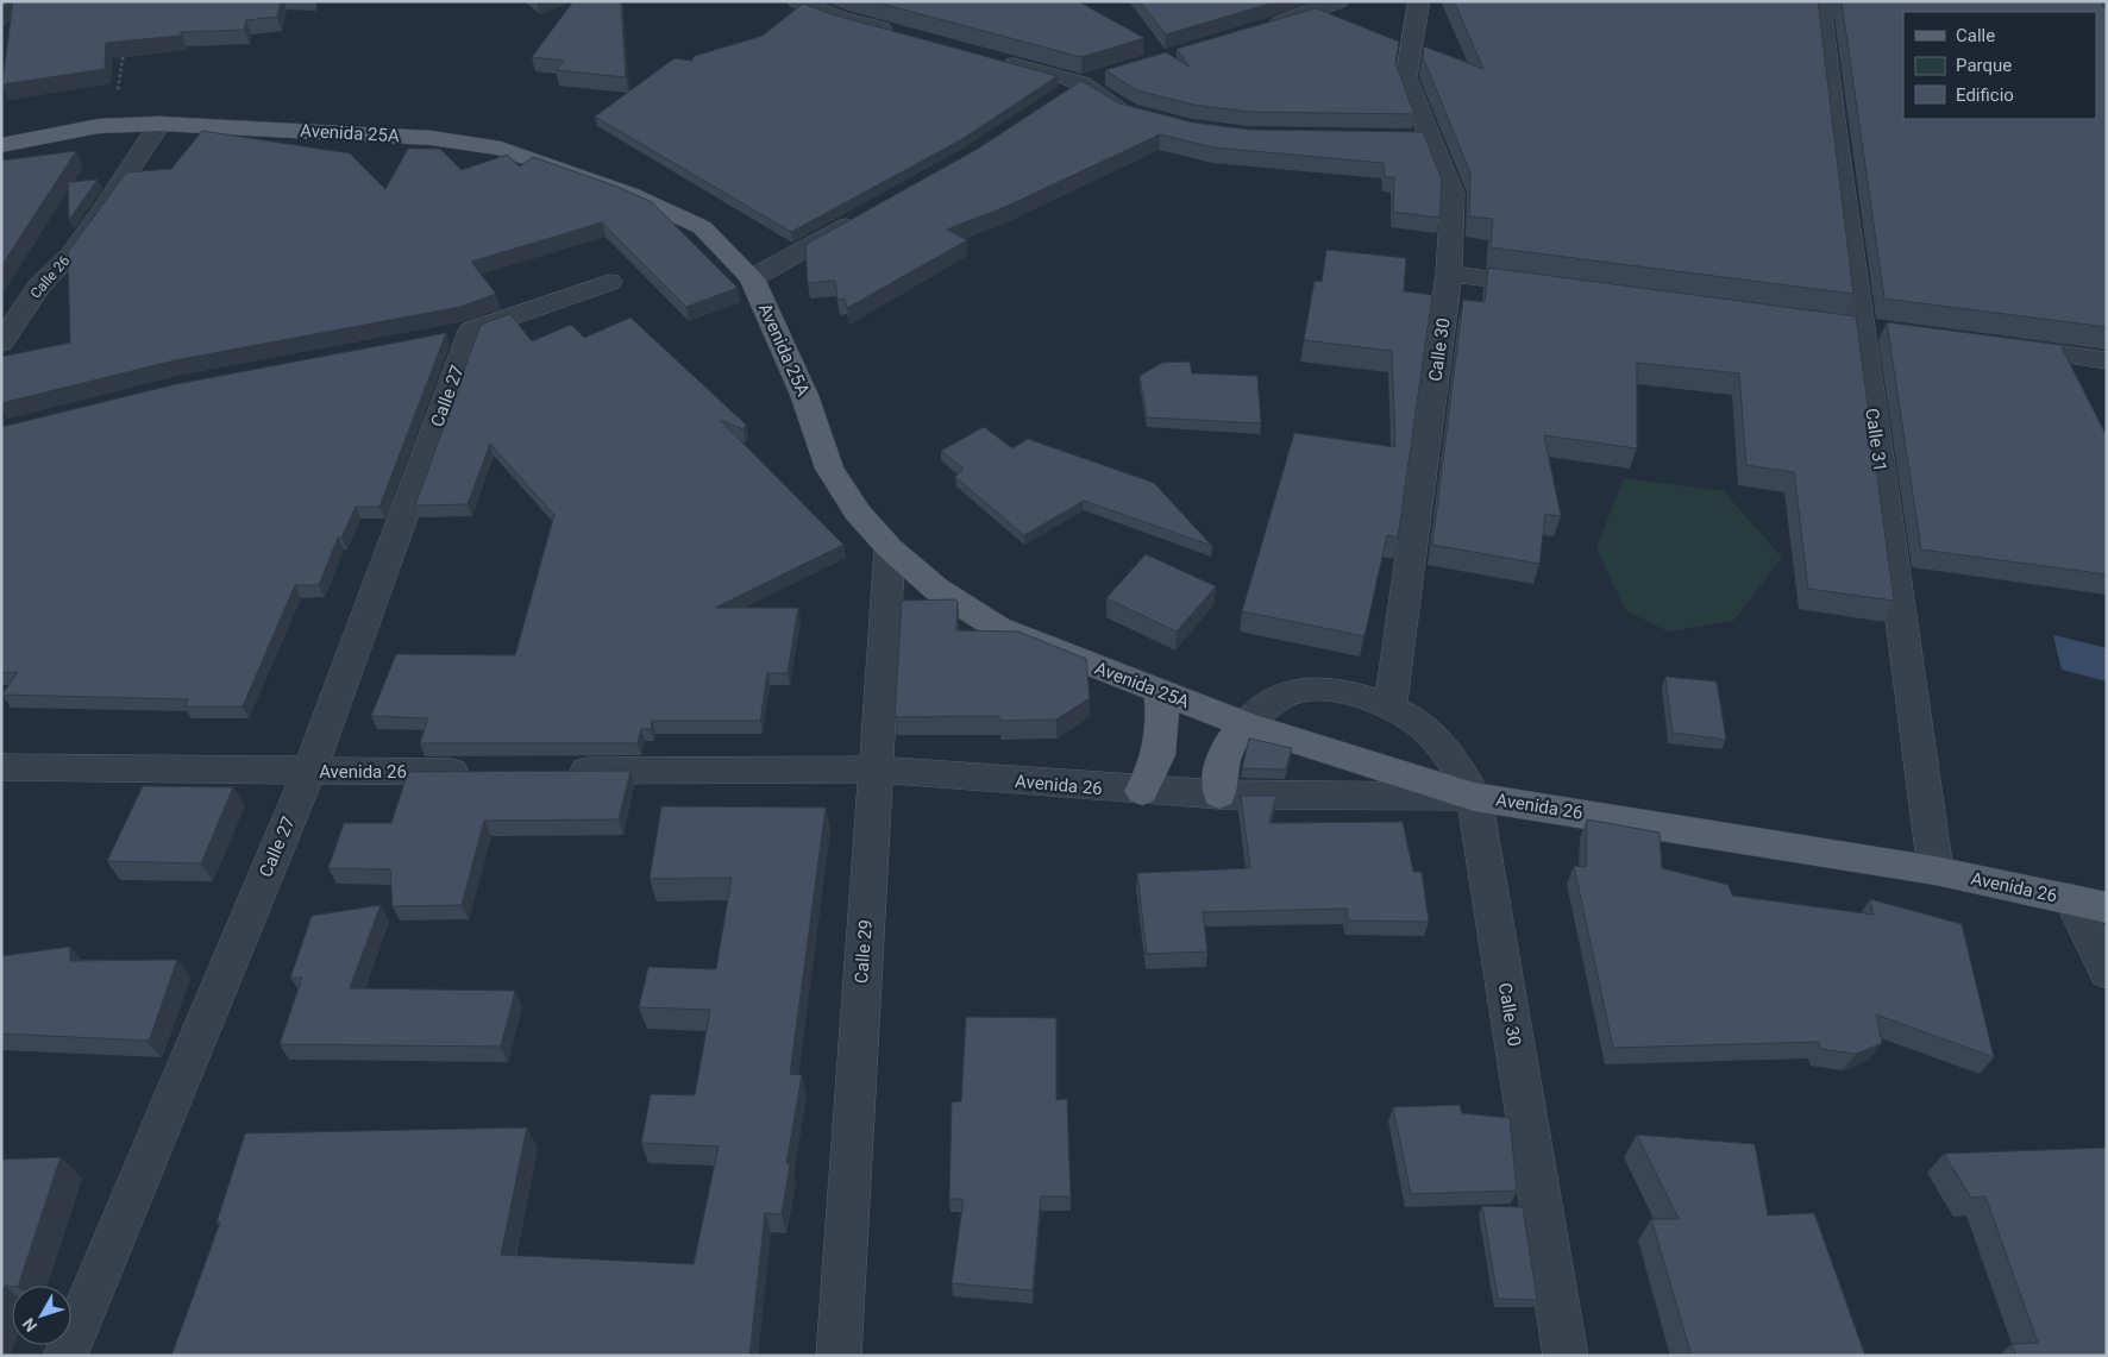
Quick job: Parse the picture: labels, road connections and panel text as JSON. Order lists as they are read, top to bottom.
{
  "streets": {
    "main road": ["Avenida 25A", "Avenida 26"],
    "street": [
      "Calle 26",
      "Calle 30",
      "Calle 27",
      "Calle 31",
      "Calle 29"
    ]
  },
  "crossings": [
    ["Avenida 25A", "Calle 26"],
    ["Avenida 25A", "Calle 30"],
    ["Avenida 25A", "Avenida 26"],
    ["Avenida 25A", "Calle 29"],
    ["Calle 30", "Avenida 26"],
    ["Calle 27", "Avenida 26"],
    ["Calle 31", "Avenida 26"],
    ["Avenida 26", "Calle 29"]
  ],
  "legend": ["Calle", "Parque", "Edificio"],
  "north": "bottom left"
}
